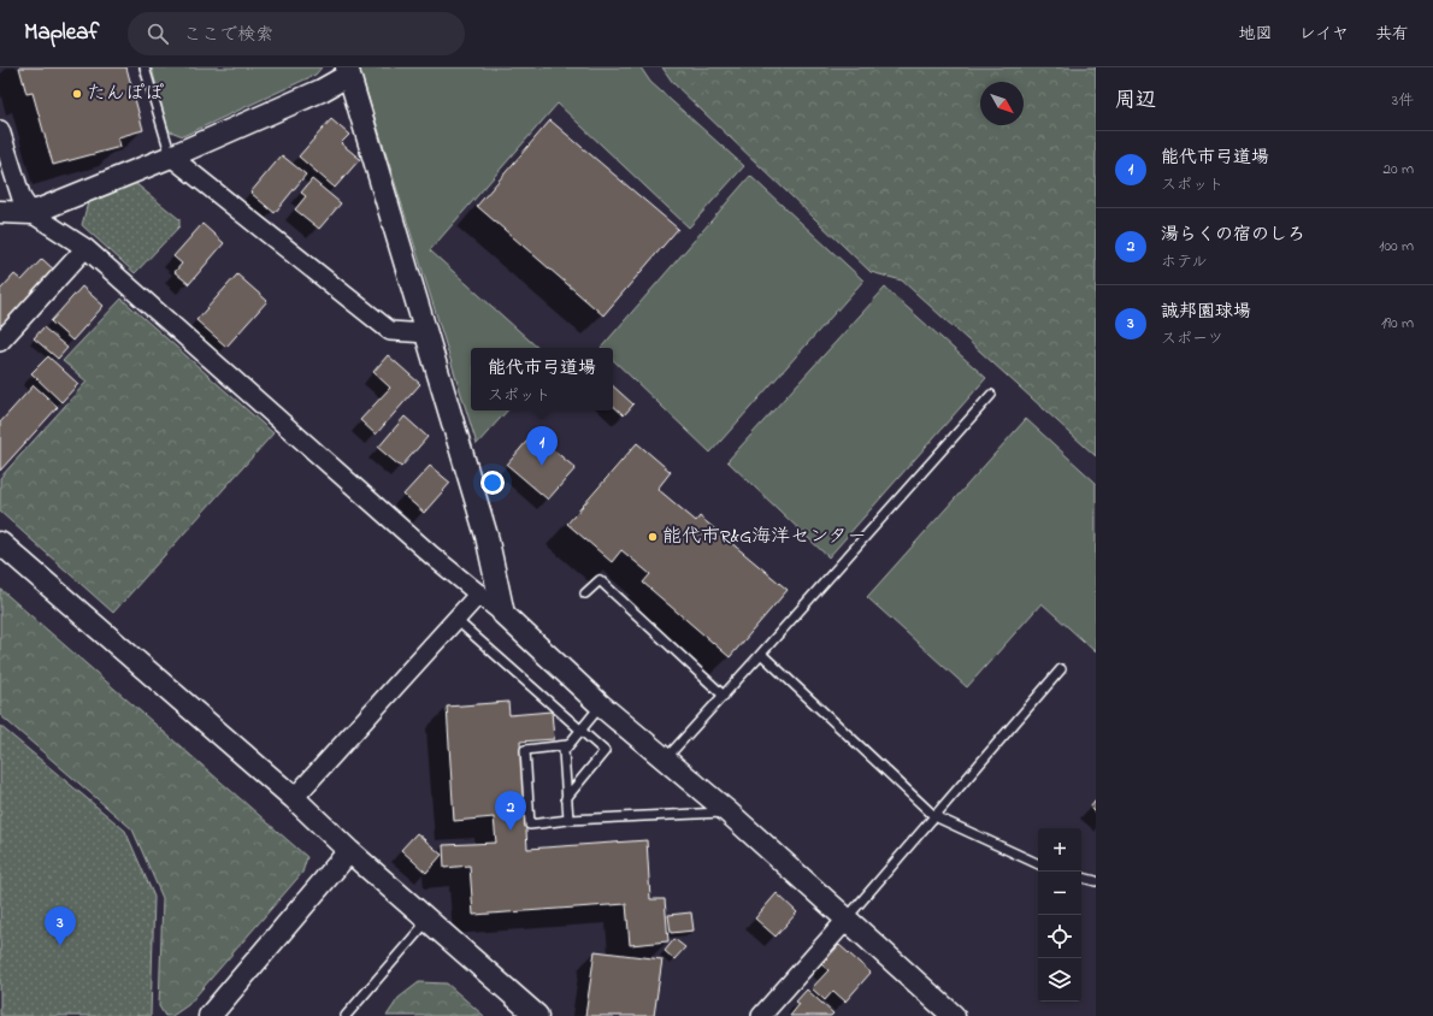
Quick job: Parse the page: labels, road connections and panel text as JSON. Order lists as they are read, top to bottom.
{
  "places": ["たんぽぽ", "能代市R&G海洋センター"],
  "north": "bottom right",
  "page": {
    "header": "Mapleaf",
    "search": "ここで検索",
    "nav": ["地図", "レイヤ", "共有"],
    "heading": ["周辺", "3件"],
    "list": [
      {
        "mark": "1",
        "name": "能代市弓道場",
        "note": "スポット",
        "value": "20 m"
      },
      {
        "mark": "2",
        "name": "湯らくの宿のしろ",
        "note": "ホテル",
        "value": "100 m"
      },
      {
        "mark": "3",
        "name": "誠邦園球場",
        "note": "スポーツ",
        "value": "190 m"
      }
    ],
    "popup": ["能代市弓道場", "スポット"],
    "pins": ["1", "2", "3"],
    "map_buttons": ["+", "−"]
  }
}
